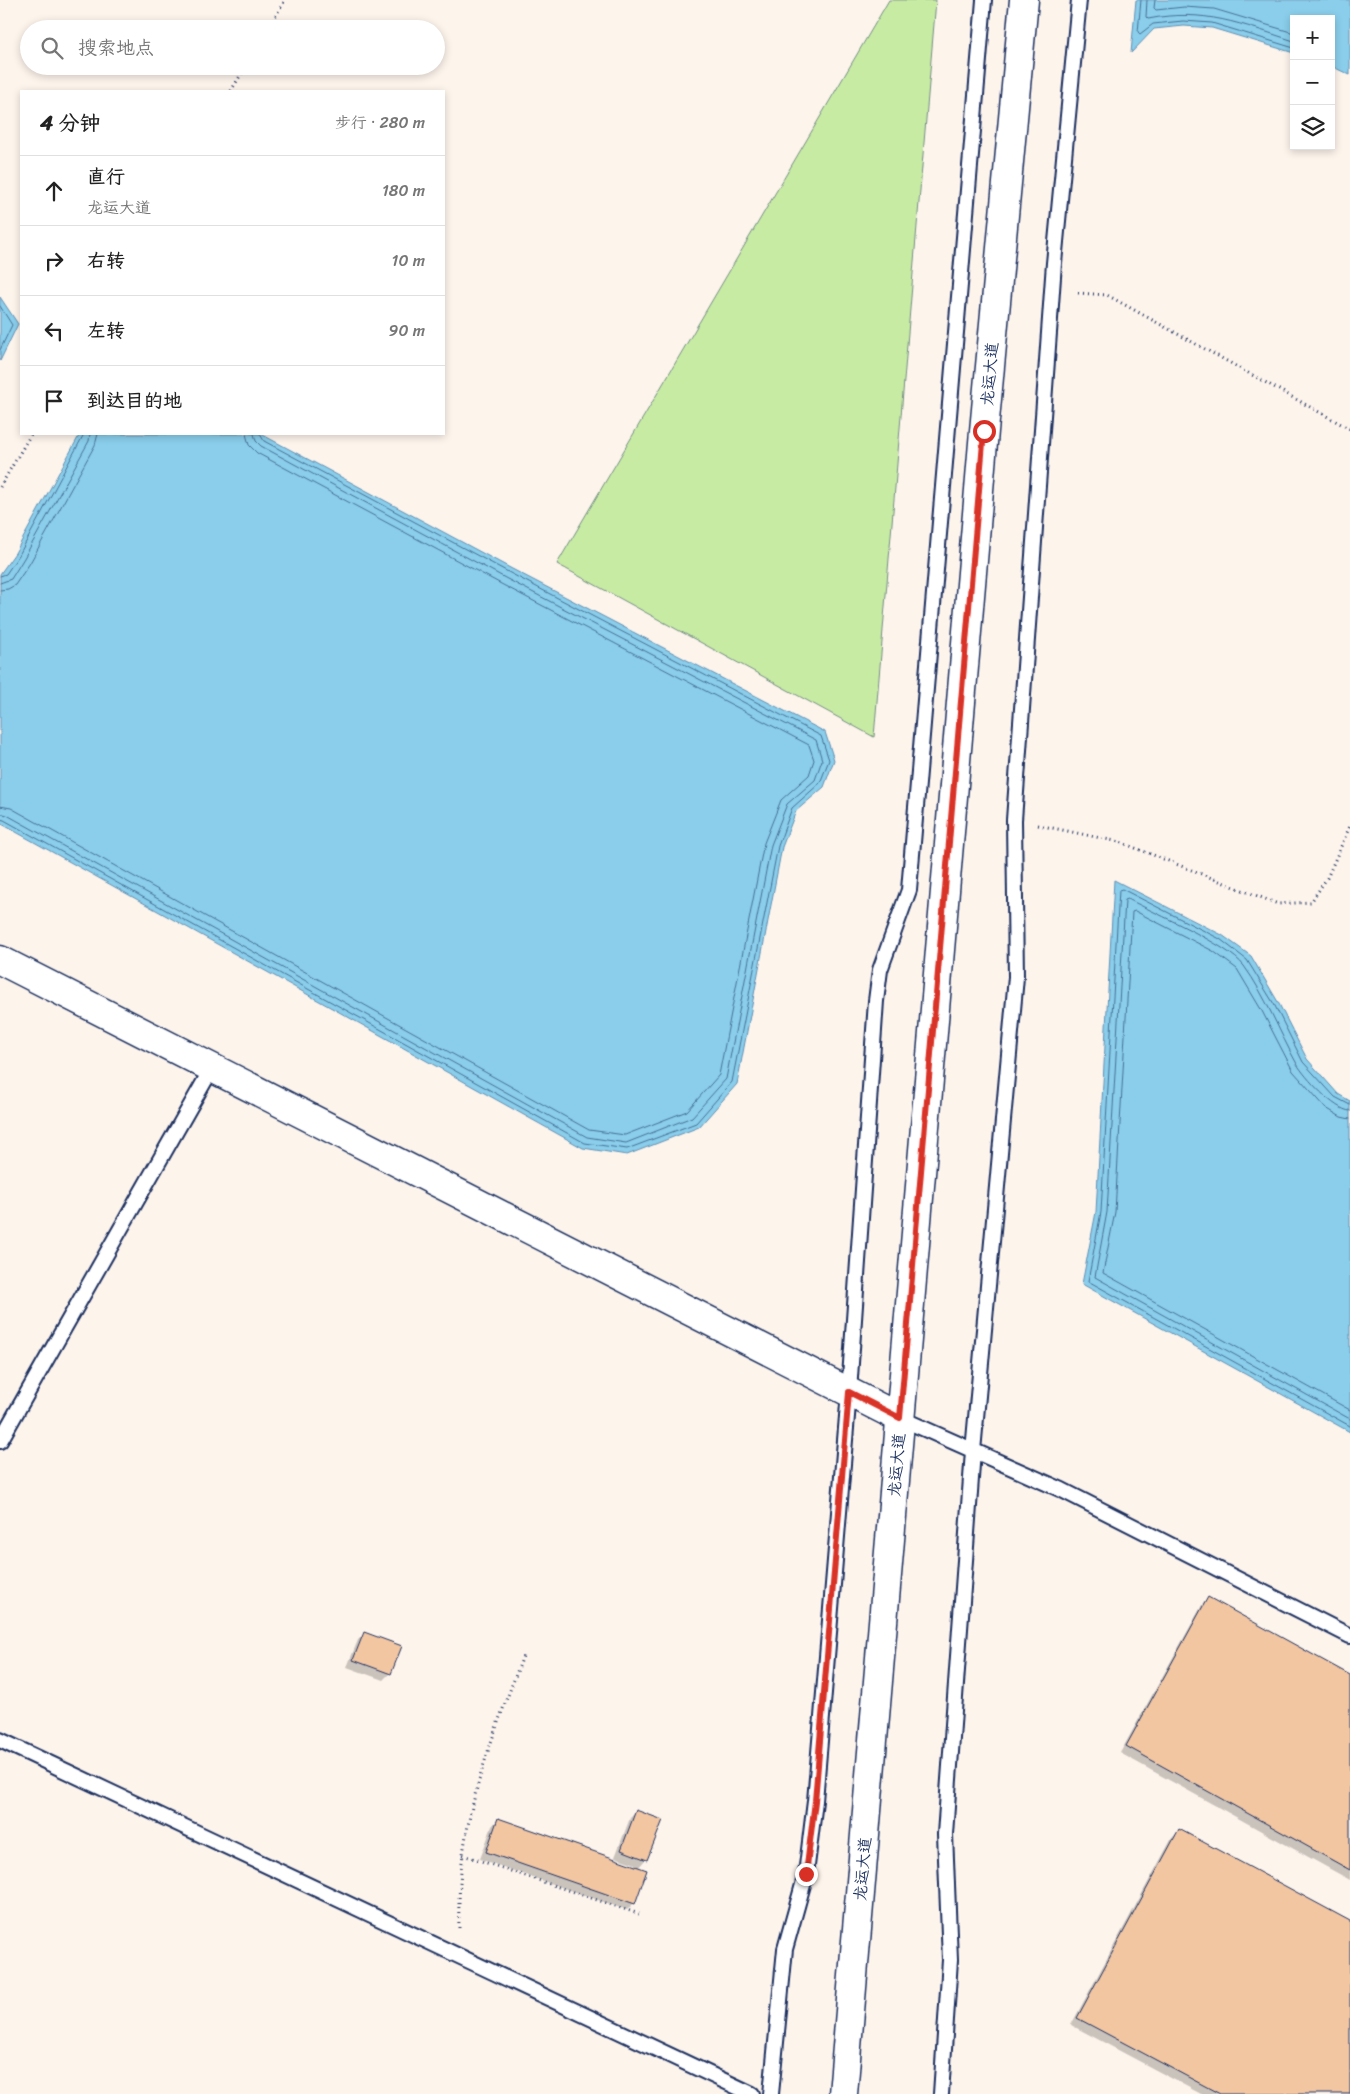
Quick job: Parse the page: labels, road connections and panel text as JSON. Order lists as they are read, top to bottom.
{
  "streets": {
    "street": ["龙运大道"]
  },
  "page": {
    "map_buttons": ["+", "−"],
    "search": "搜索地点",
    "heading": ["4 分钟", "步行 · 280 m"],
    "list": [
      ["直行", "龙运大道", "180 m"],
      ["右转", "10 m"],
      ["左转", "90 m"],
      "到达目的地"
    ]
  }
}
